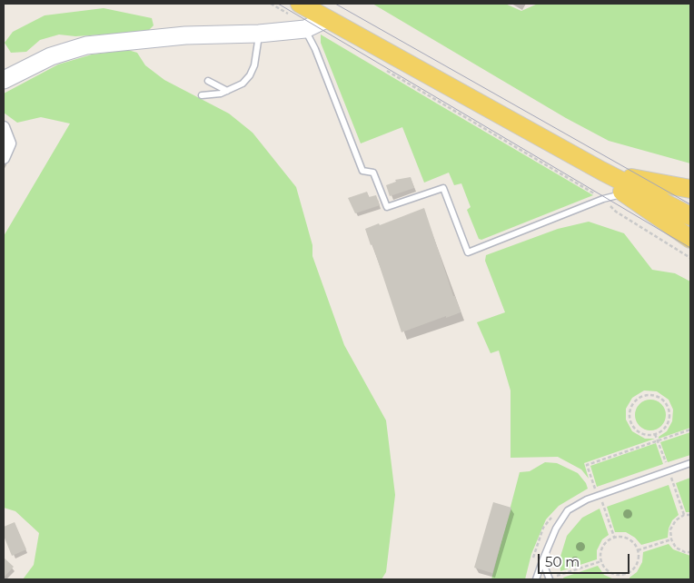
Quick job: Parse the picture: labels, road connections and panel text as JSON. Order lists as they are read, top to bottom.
{
  "scale_bar": "50 m"
}
